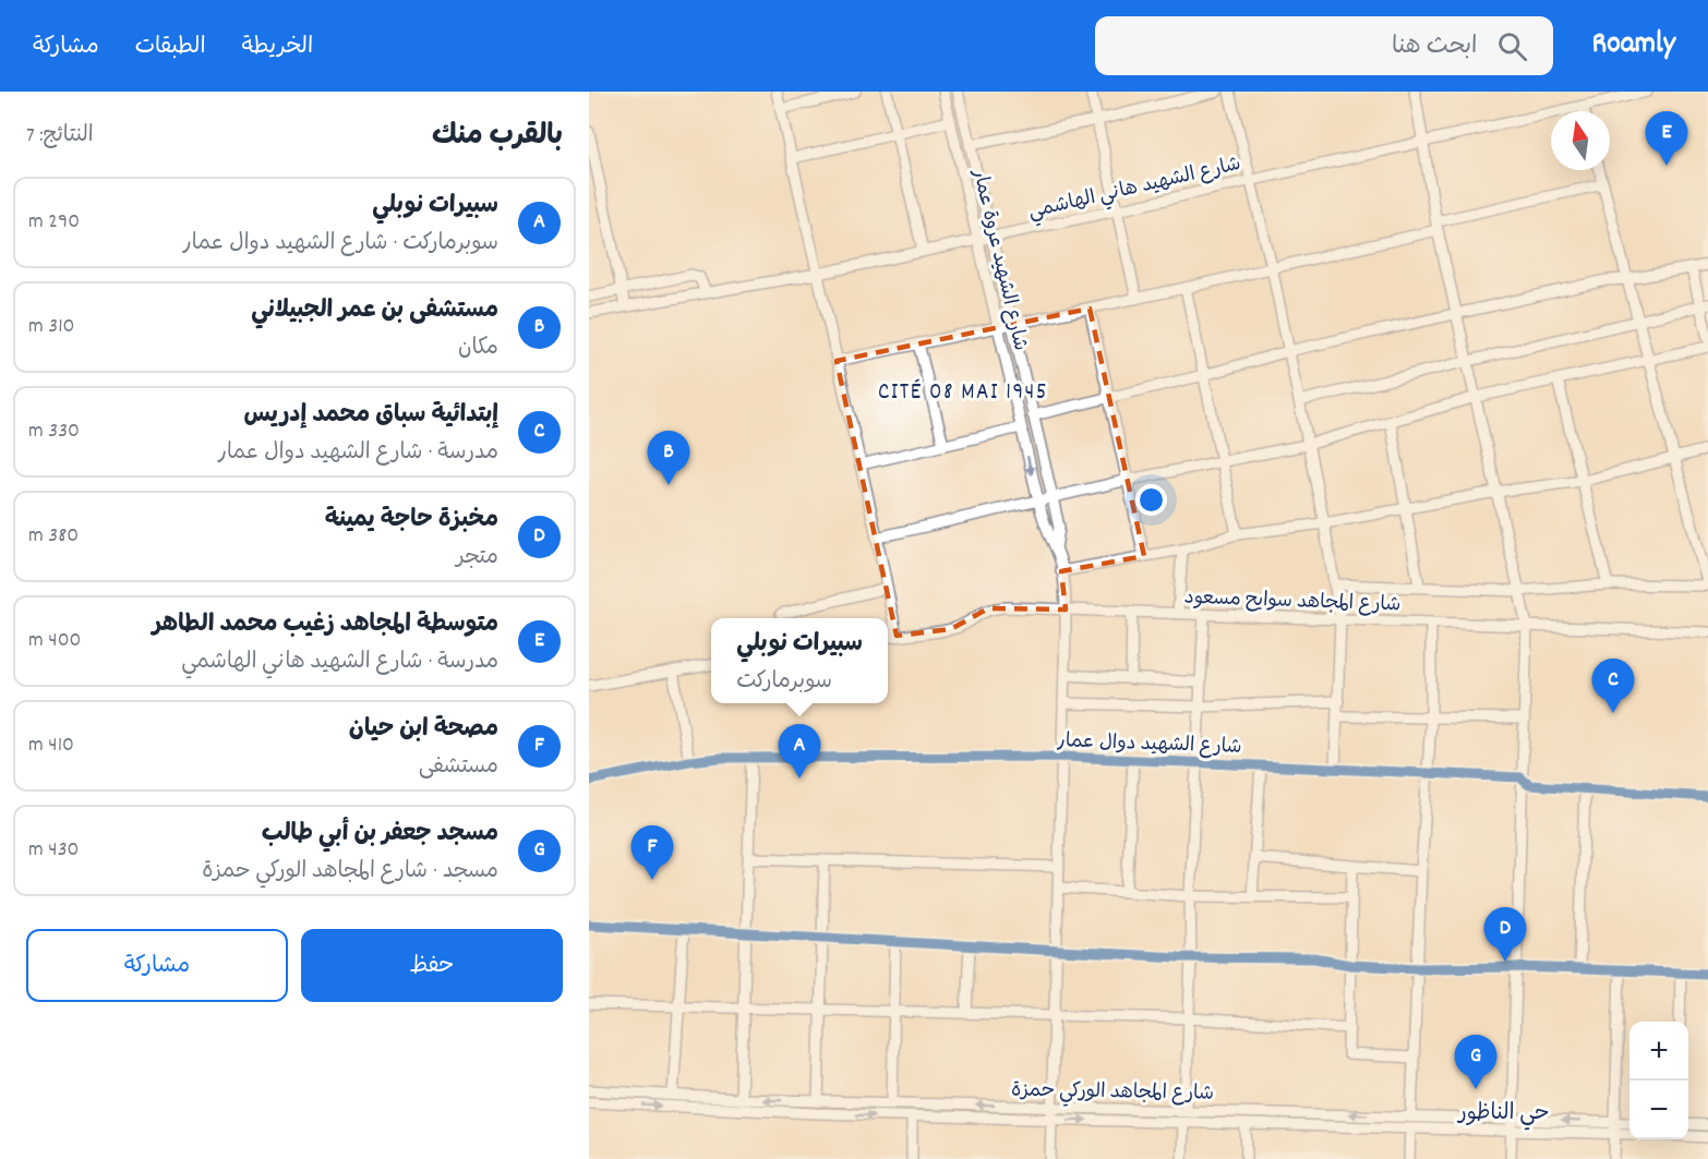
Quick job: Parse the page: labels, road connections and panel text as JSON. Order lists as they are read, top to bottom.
{
  "streets": {
    "street": [
      "شارع الشهيد هاني الهاشمي",
      "شارع الشهيد عروة عمار",
      "شارع المجاهد سوايح مسعود",
      "شارع الشهيد دوال عمار",
      "شارع المجاهد الوركي حمزة"
    ]
  },
  "crossings": [
    ["شارع الشهيد هاني الهاشمي", "شارع الشهيد عروة عمار"],
    ["شارع الشهيد عروة عمار", "شارع المجاهد سوايح مسعود"],
    ["شارع الشهيد عروة عمار", "شارع الشهيد دوال عمار"],
    ["شارع الشهيد عروة عمار", "شارع المجاهد الوركي حمزة"]
  ],
  "districts": ["CITÉ 08 MAI 1945", "حي الناظور"],
  "north": "top",
  "page": {
    "header": "Roamly",
    "search": "ابحث هنا",
    "nav": ["الخريطة", "الطبقات", "مشاركة"],
    "heading": ["بالقرب منك", "النتائج: 7"],
    "pins": [
      "E",
      "B",
      "C",
      "A",
      "F",
      "D",
      "G"
    ],
    "list": [
      {
        "mark": "A",
        "name": "سبيرات نوبلي",
        "note": "سوبرماركت · شارع الشهيد دوال عمار",
        "value": "290 m"
      },
      {
        "mark": "B",
        "name": "مستشفى بن عمر الجبيلاني",
        "note": "مكان",
        "value": "310 m"
      },
      {
        "mark": "C",
        "name": "إبتدائية سباق محمد إدريس",
        "note": "مدرسة · شارع الشهيد دوال عمار",
        "value": "330 m"
      },
      {
        "mark": "D",
        "name": "مخبزة حاجة يمينة",
        "note": "متجر",
        "value": "380 m"
      },
      {
        "mark": "E",
        "name": "متوسطة المجاهد زغيب محمد الطاهر",
        "note": "مدرسة · شارع الشهيد هاني الهاشمي",
        "value": "400 m"
      },
      {
        "mark": "F",
        "name": "مصحة ابن حيان",
        "note": "مستشفى",
        "value": "410 m"
      },
      {
        "mark": "G",
        "name": "مسجد جعفر بن أبي طالب",
        "note": "مسجد · شارع المجاهد الوركي حمزة",
        "value": "430 m"
      }
    ],
    "popup": ["سبيرات نوبلي", "سوبرماركت"],
    "buttons": ["حفظ", "مشاركة"],
    "map_buttons": ["+", "−"]
  }
}
